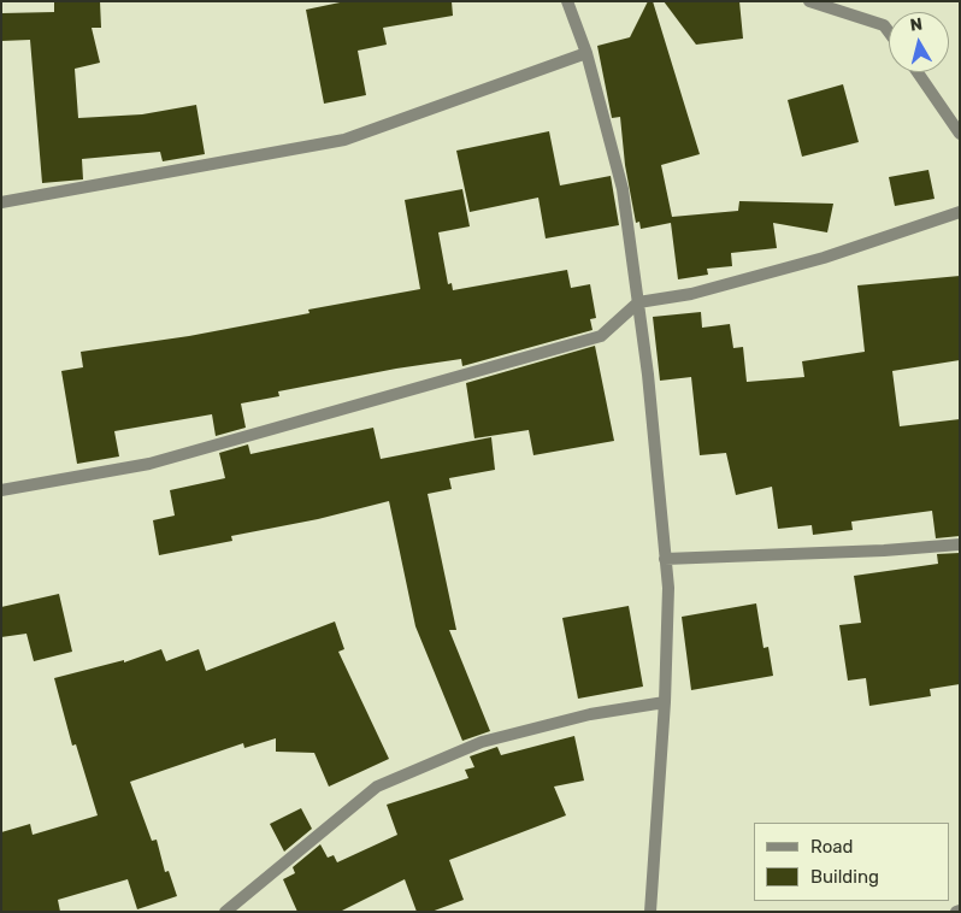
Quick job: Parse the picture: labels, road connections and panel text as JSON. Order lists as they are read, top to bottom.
{
  "legend": ["Road", "Building"],
  "north": "top"
}
